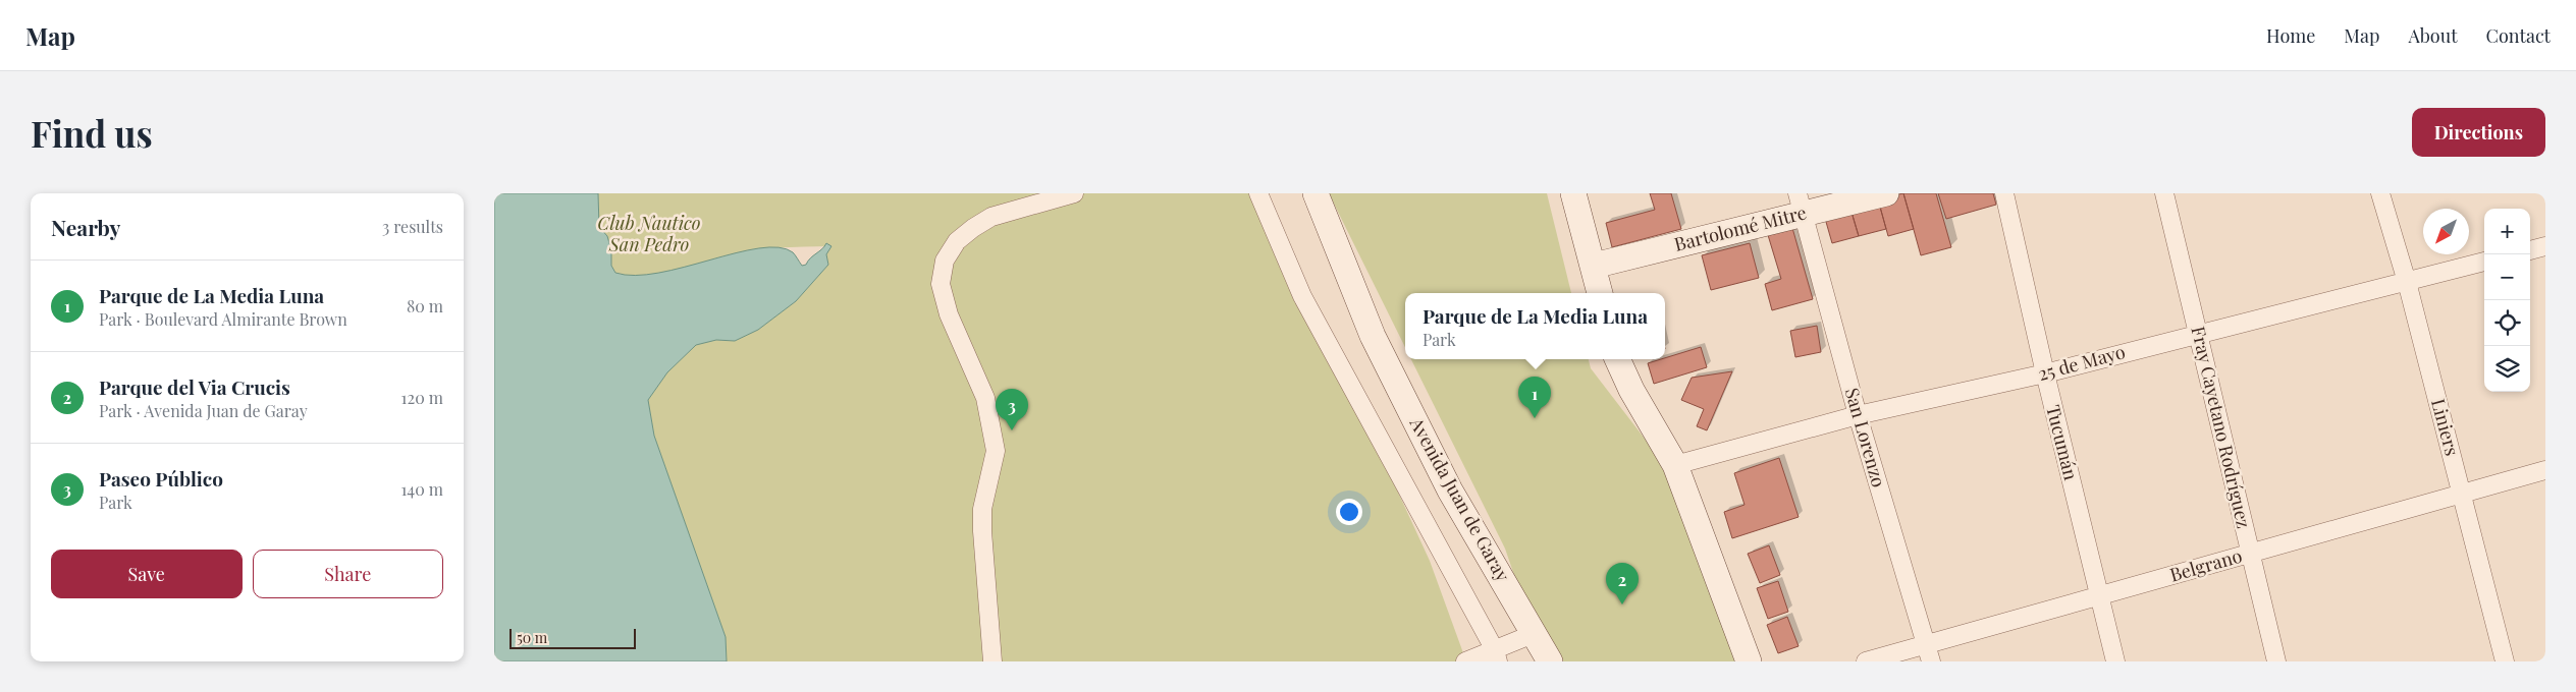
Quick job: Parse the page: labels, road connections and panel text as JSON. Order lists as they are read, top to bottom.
{
  "streets": {
    "main road": ["Bartolomé Mitre", "Avenida Juan de Garay"],
    "street": [
      "25 de Mayo",
      "Fray Cayetano Rodríguez",
      "Liniers",
      "San Lorenzo",
      "Tucumán",
      "Belgrano"
    ]
  },
  "crossings": [
    ["Bartolomé Mitre", "San Lorenzo"],
    ["25 de Mayo", "Fray Cayetano Rodríguez"],
    ["25 de Mayo", "Liniers"],
    ["25 de Mayo", "San Lorenzo"],
    ["25 de Mayo", "Tucumán"],
    ["Fray Cayetano Rodríguez", "Belgrano"],
    ["Liniers", "Belgrano"],
    ["San Lorenzo", "Belgrano"],
    ["Tucumán", "Belgrano"]
  ],
  "parks": ["Club Nautico San Pedro"],
  "scale_bar": "50 m",
  "north": "bottom left",
  "page": {
    "header": "Map",
    "nav": [
      "Home",
      "Map",
      "About",
      "Contact"
    ],
    "buttons": [
      "Directions",
      ["Save", "Share"]
    ],
    "title": "Find us",
    "heading": ["Nearby", "3 results"],
    "map_buttons": ["+", "−"],
    "list": [
      {
        "mark": "1",
        "name": "Parque de La Media Luna",
        "note": "Park · Boulevard Almirante Brown",
        "value": "80 m"
      },
      {
        "mark": "2",
        "name": "Parque del Via Crucis",
        "note": "Park · Avenida Juan de Garay",
        "value": "120 m"
      },
      {
        "mark": "3",
        "name": "Paseo Público",
        "note": "Park",
        "value": "140 m"
      }
    ],
    "popup": ["Parque de La Media Luna", "Park"],
    "pins": ["1", "3", "2"],
    "scale": "50 m"
  }
}
